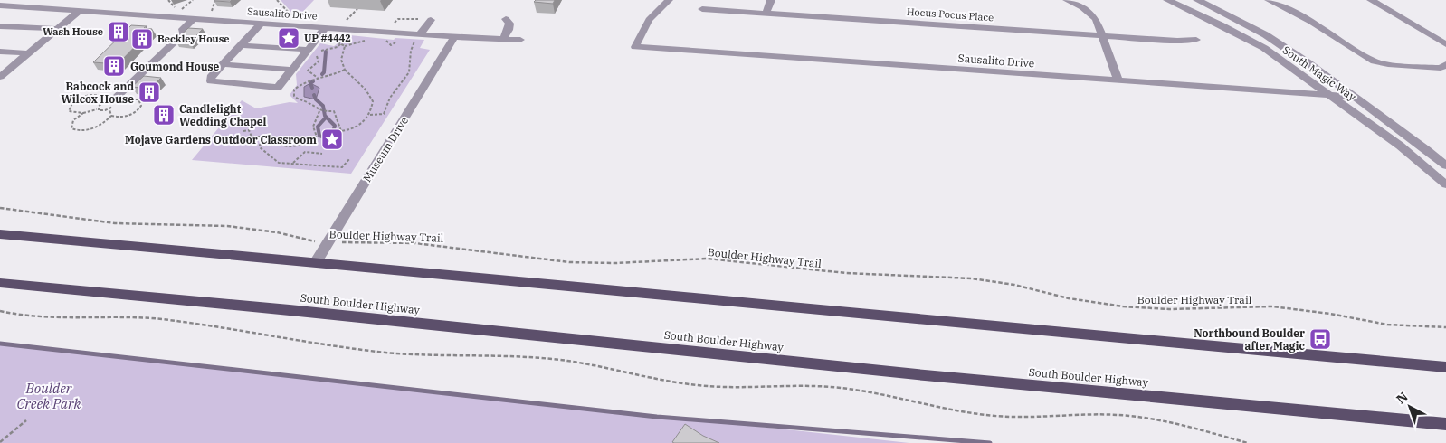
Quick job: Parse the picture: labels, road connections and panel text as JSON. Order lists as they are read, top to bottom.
{
  "streets": {
    "main road": ["South Boulder Highway"],
    "street": [
      "Sausalito Drive",
      "Hocus Pocus Place",
      "South Magic Way",
      "Museum Drive"
    ],
    "path": ["Boulder Highway Trail"]
  },
  "crossings": [
    ["Sausalito Drive", "South Magic Way"],
    ["Sausalito Drive", "Museum Drive"],
    ["Museum Drive", "Boulder Highway Trail"]
  ],
  "parks": ["Boulder Creek Park"],
  "places": {
    "building": [
      "Wash House",
      "Beckley House",
      "Goumond House",
      "Babcock and Wilcox House",
      "Candlelight Wedding Chapel"
    ],
    "place": ["UP #4442", "Mojave Gardens Outdoor Classroom"],
    "bus stop": ["Northbound Boulder after Magic"]
  },
  "north": "top left"
}
